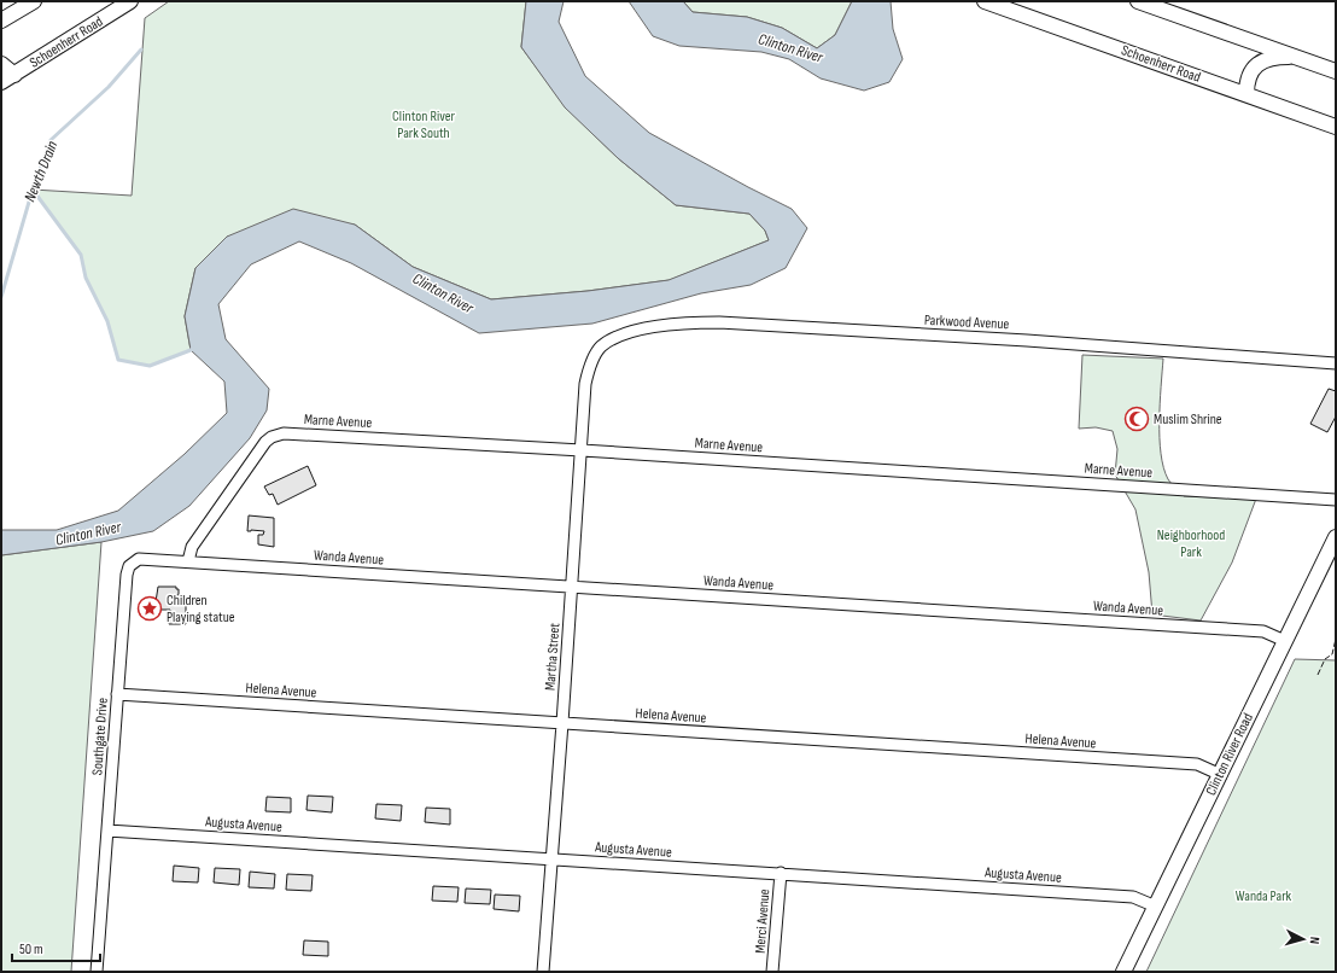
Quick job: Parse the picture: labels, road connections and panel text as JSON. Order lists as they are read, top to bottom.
{
  "streets": {
    "main road": ["Schoenherr Road", "Clinton River Road"],
    "street": [
      "Parkwood Avenue",
      "Marne Avenue",
      "Wanda Avenue",
      "Martha Street",
      "Helena Avenue",
      "Southgate Drive",
      "Augusta Avenue",
      "Merci Avenue"
    ]
  },
  "crossings": [
    ["Parkwood Avenue", "Martha Street"],
    ["Marne Avenue", "Wanda Avenue"],
    ["Marne Avenue", "Martha Street"],
    ["Marne Avenue", "Southgate Drive"],
    ["Wanda Avenue", "Martha Street"],
    ["Wanda Avenue", "Southgate Drive"],
    ["Wanda Avenue", "Clinton River Road"],
    ["Martha Street", "Helena Avenue"],
    ["Martha Street", "Augusta Avenue"],
    ["Helena Avenue", "Southgate Drive"],
    ["Helena Avenue", "Clinton River Road"],
    ["Southgate Drive", "Augusta Avenue"],
    ["Clinton River Road", "Augusta Avenue"],
    ["Augusta Avenue", "Merci Avenue"]
  ],
  "water": ["Clinton River", "Newth Drain"],
  "parks": ["Clinton River Park South", "Neighborhood Park", "Wanda Park"],
  "places": {
    "mosque": ["Muslim Shrine"],
    "place": ["Children Playing statue"]
  },
  "scale_bar": "50 m",
  "north": "right"
}
